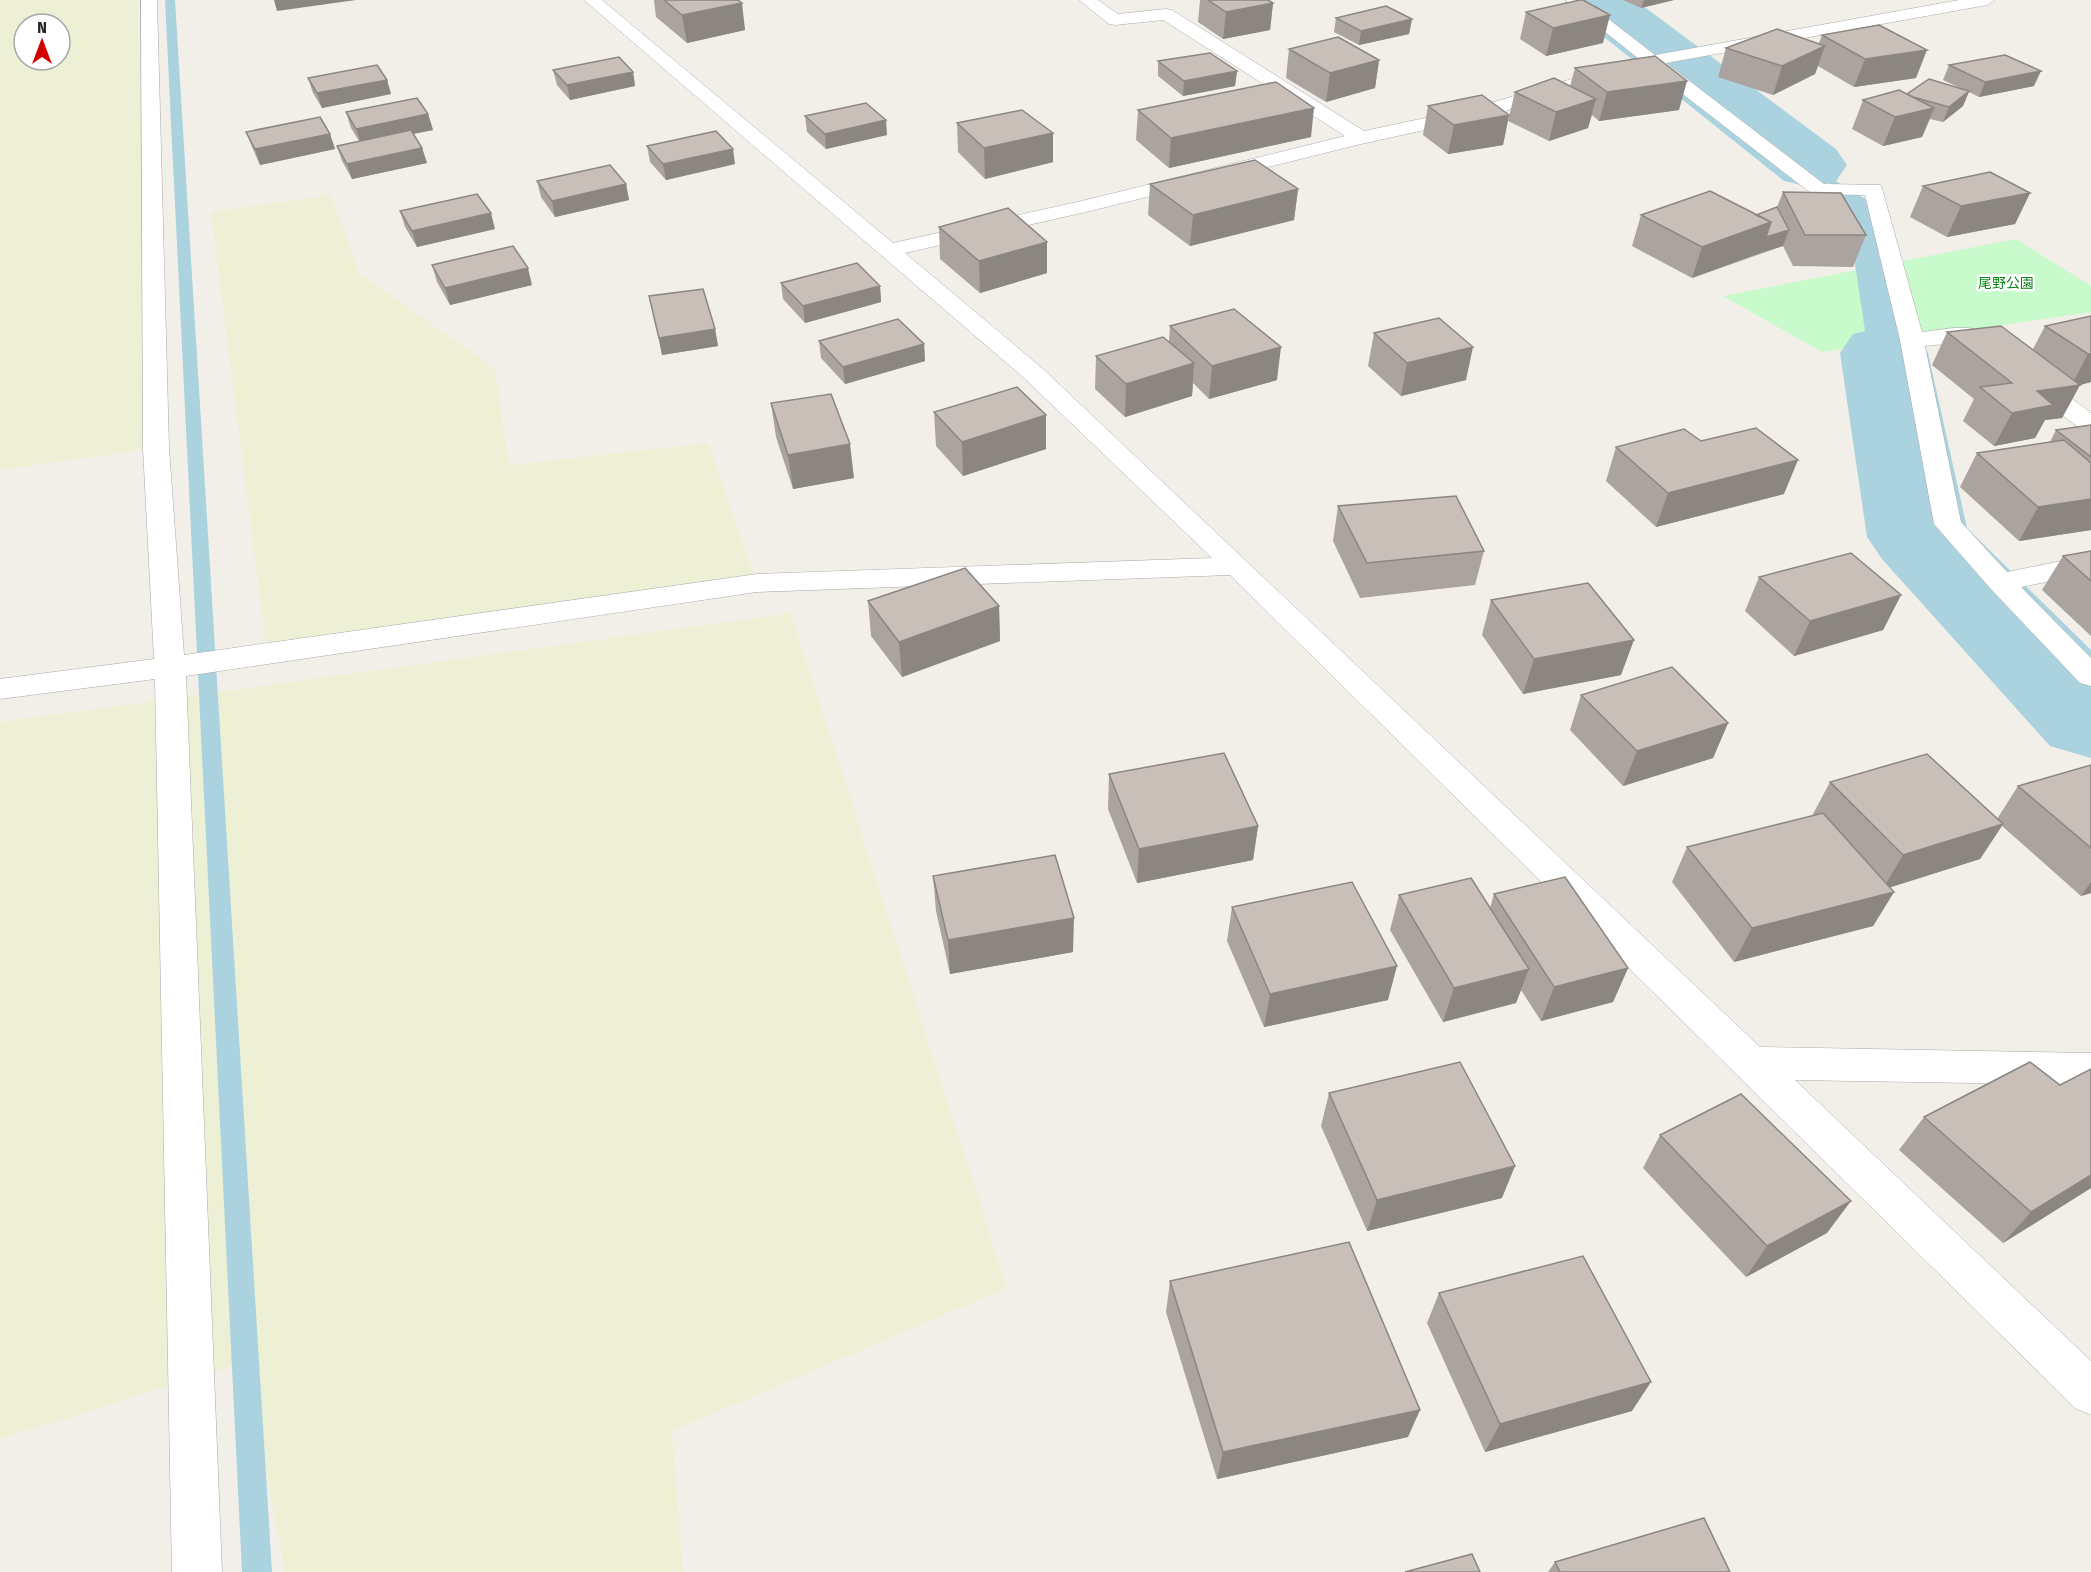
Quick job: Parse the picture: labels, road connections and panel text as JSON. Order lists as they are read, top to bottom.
{
  "parks": ["尾野公園"],
  "north": "top"
}
